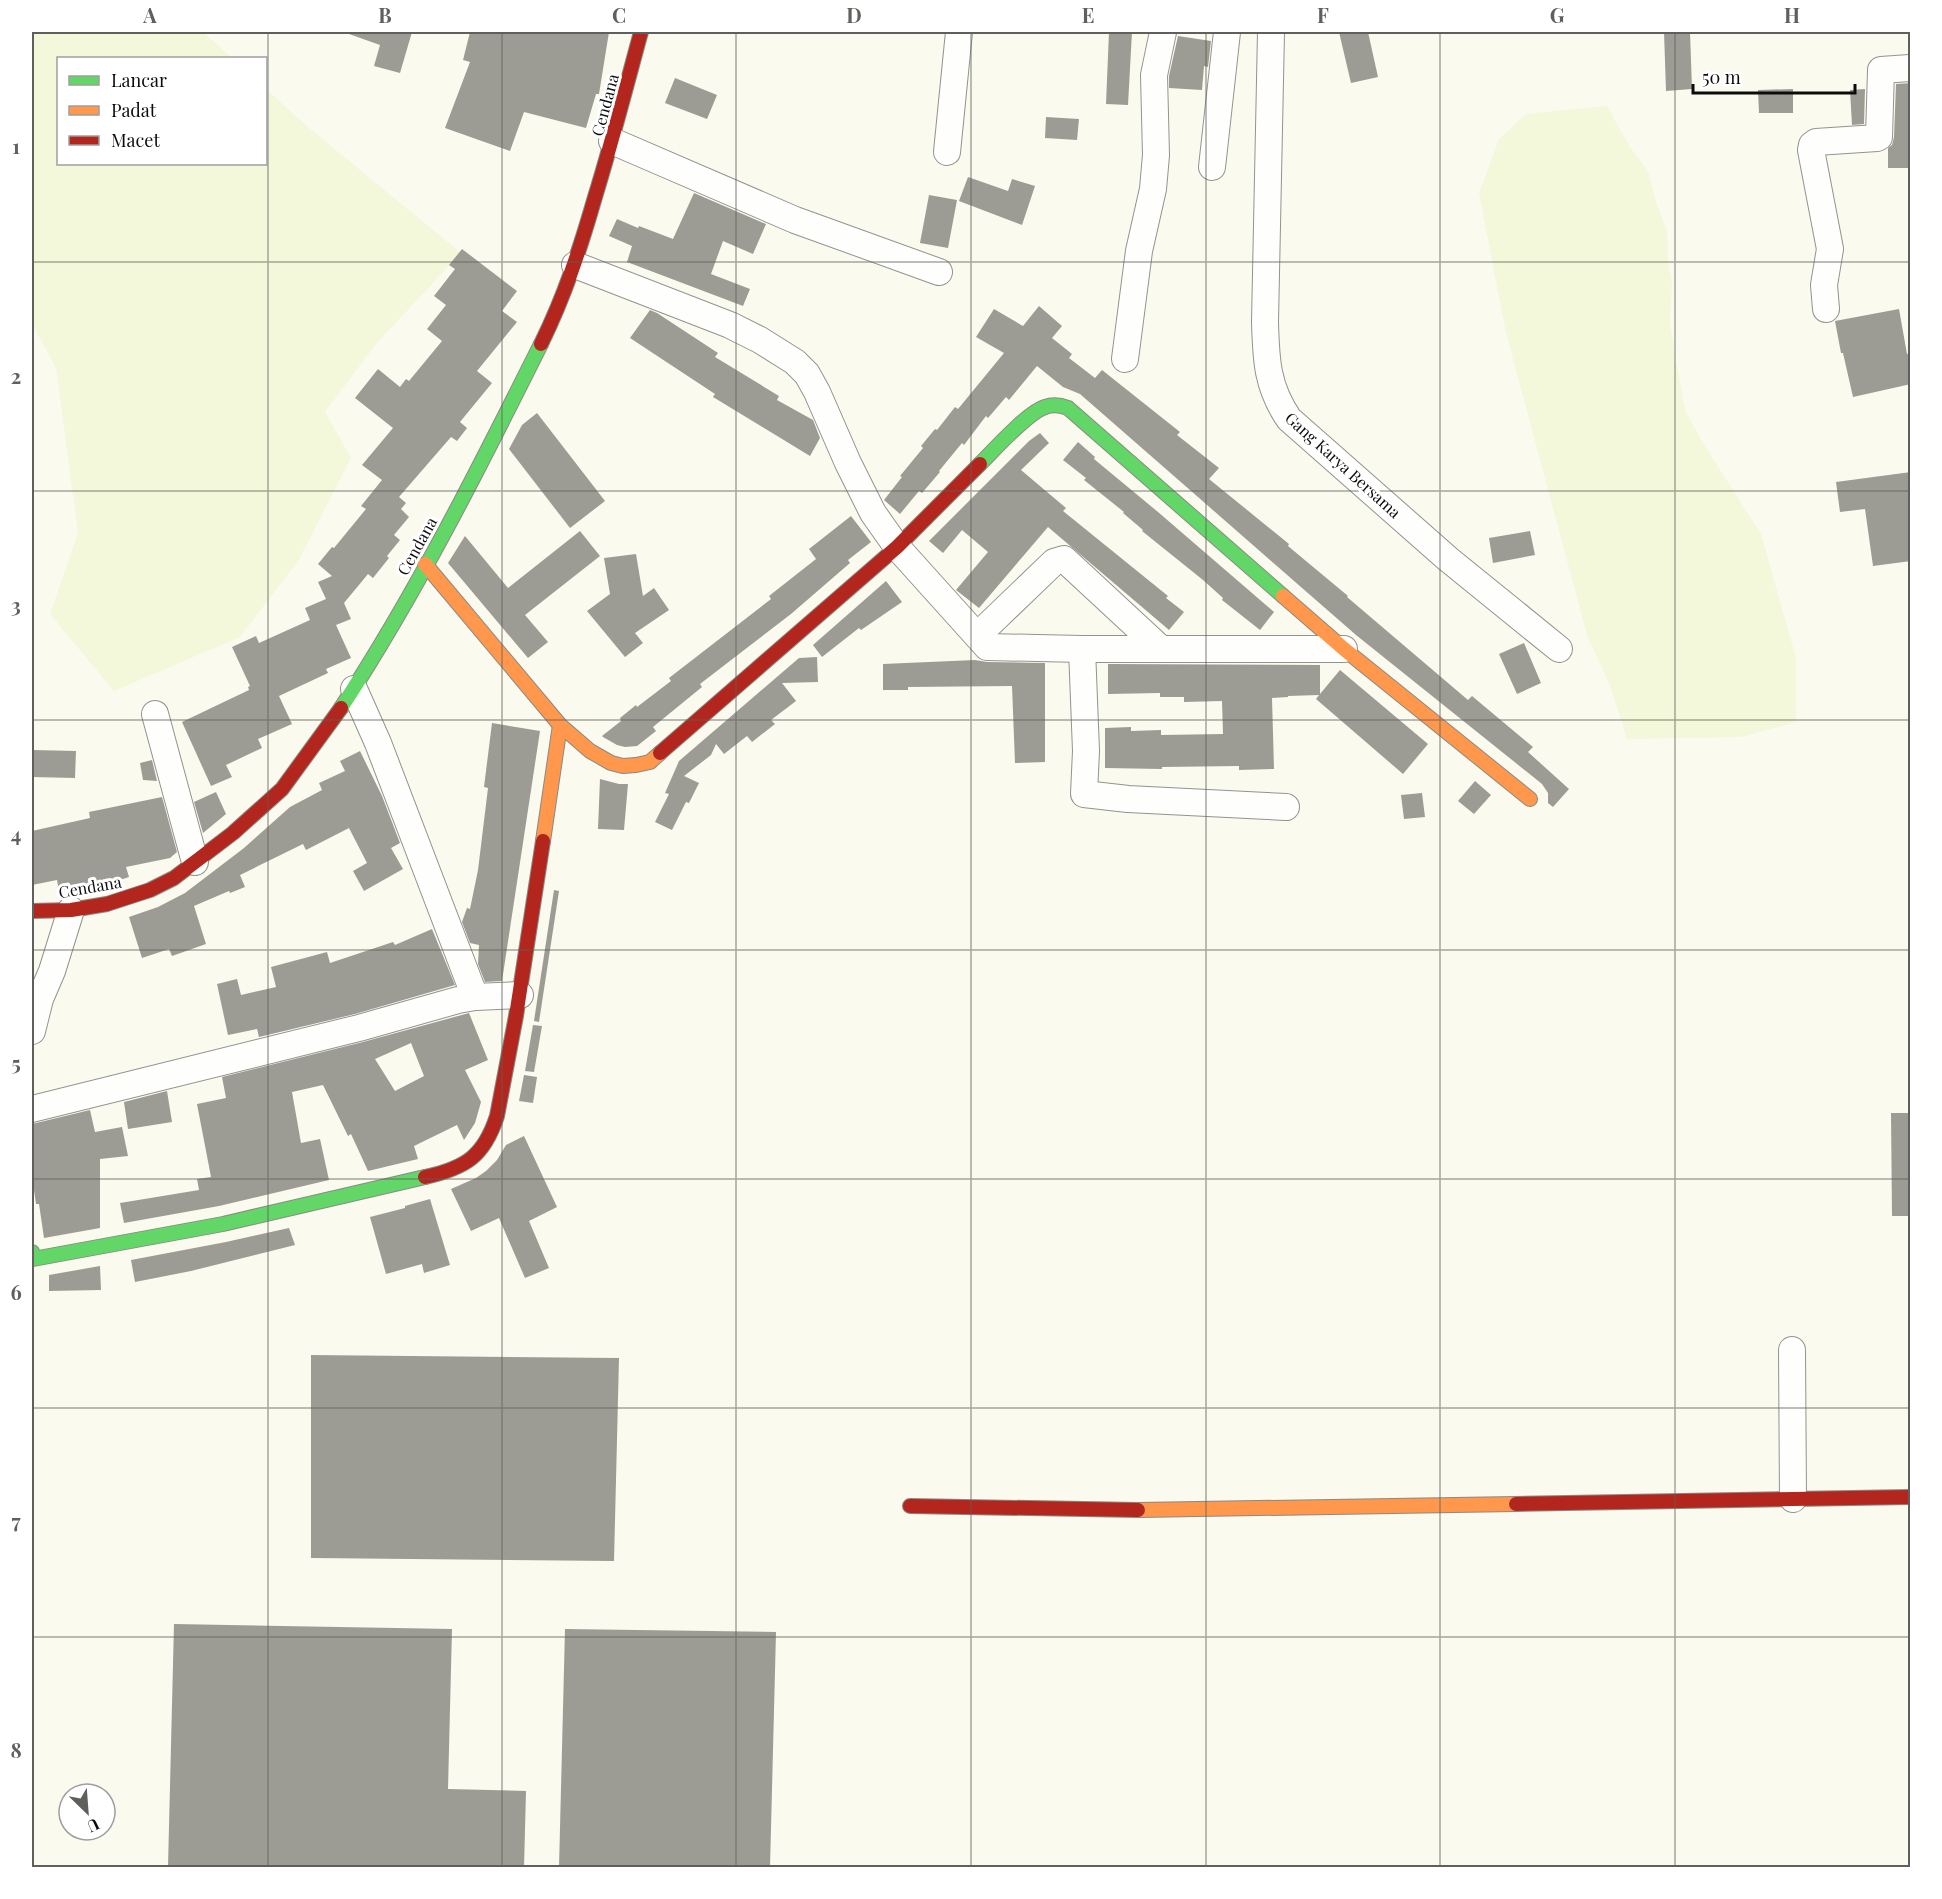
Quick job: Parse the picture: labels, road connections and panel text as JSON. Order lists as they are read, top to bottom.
{
  "streets": {
    "street": ["Cendana", "Gang Karya Bersama"]
  },
  "legend": ["Lancar", "Padat", "Macet"],
  "scale_bar": "50 m",
  "north": "bottom right",
  "grid": {
    "columns": [
      "A",
      "B",
      "C",
      "D",
      "E",
      "F",
      "G",
      "H"
    ],
    "rows": [
      "1",
      "2",
      "3",
      "4",
      "5",
      "6",
      "7",
      "8"
    ]
  }
}
